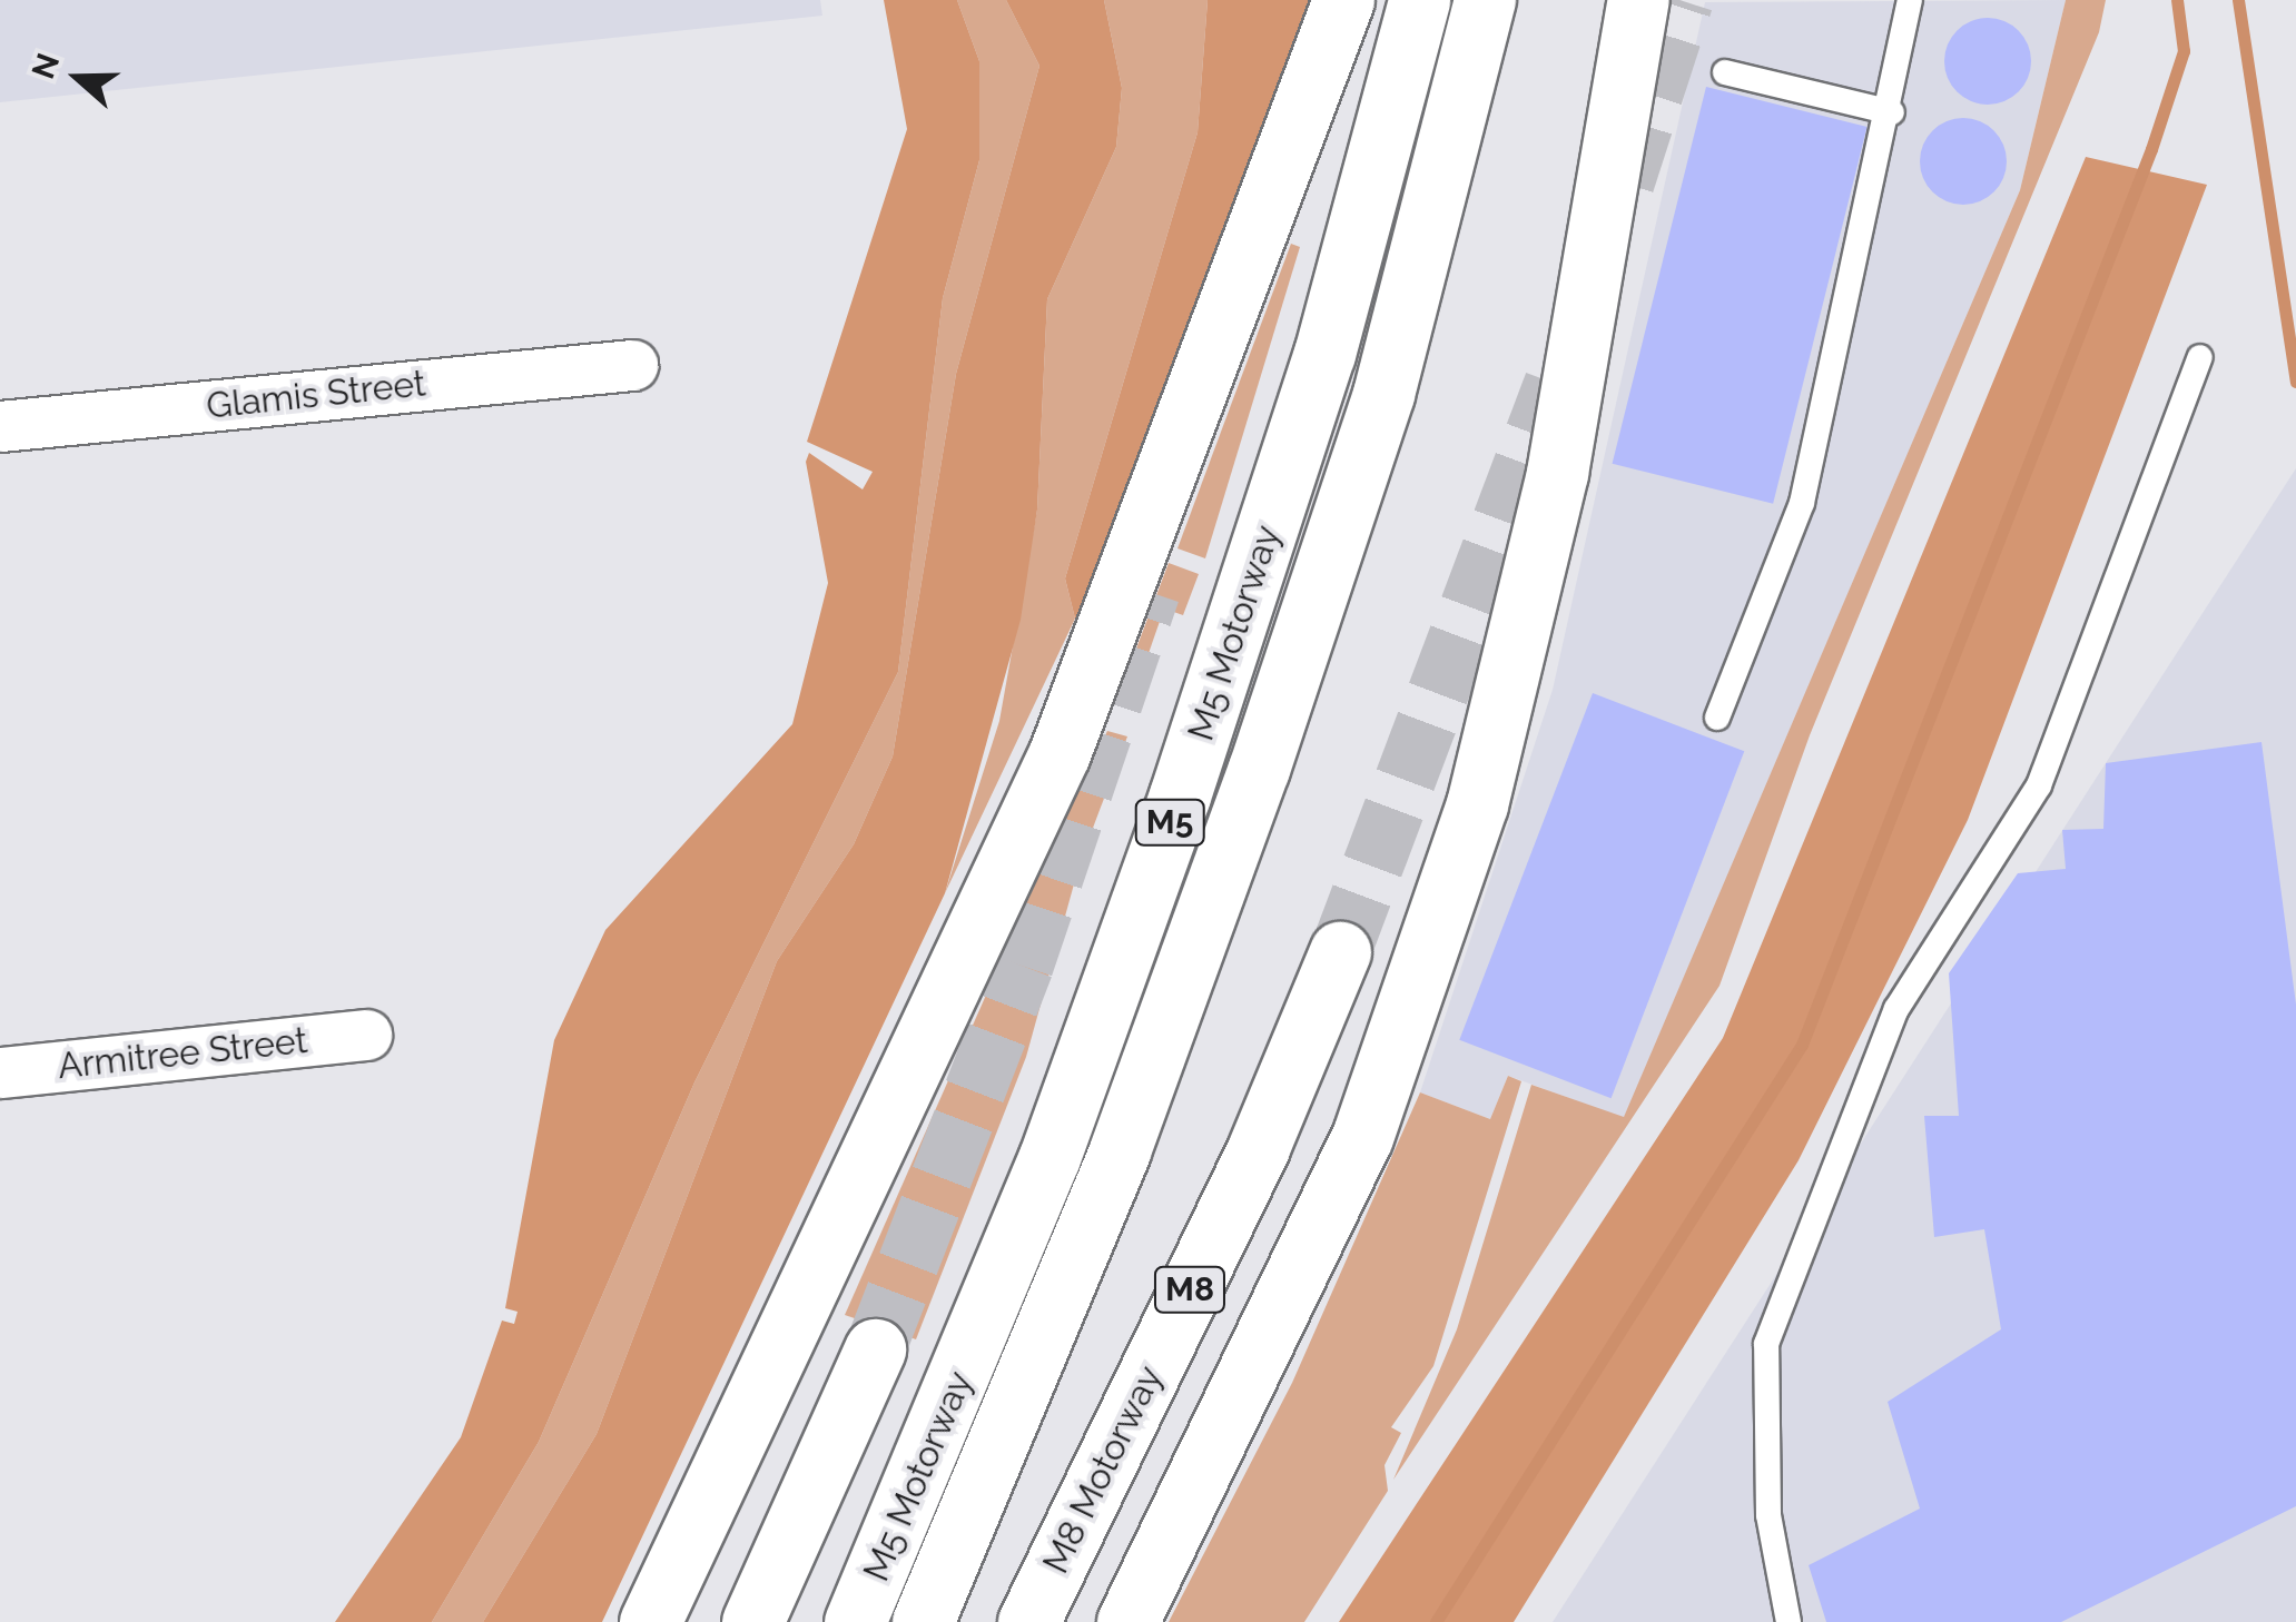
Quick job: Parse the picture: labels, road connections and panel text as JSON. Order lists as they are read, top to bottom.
{
  "streets": {
    "highway": [
      "M5 Motorway",
      "M5",
      "M8",
      "M8 Motorway"
    ],
    "street": ["Glamis Street", "Armitree Street"]
  },
  "north": "left"
}
